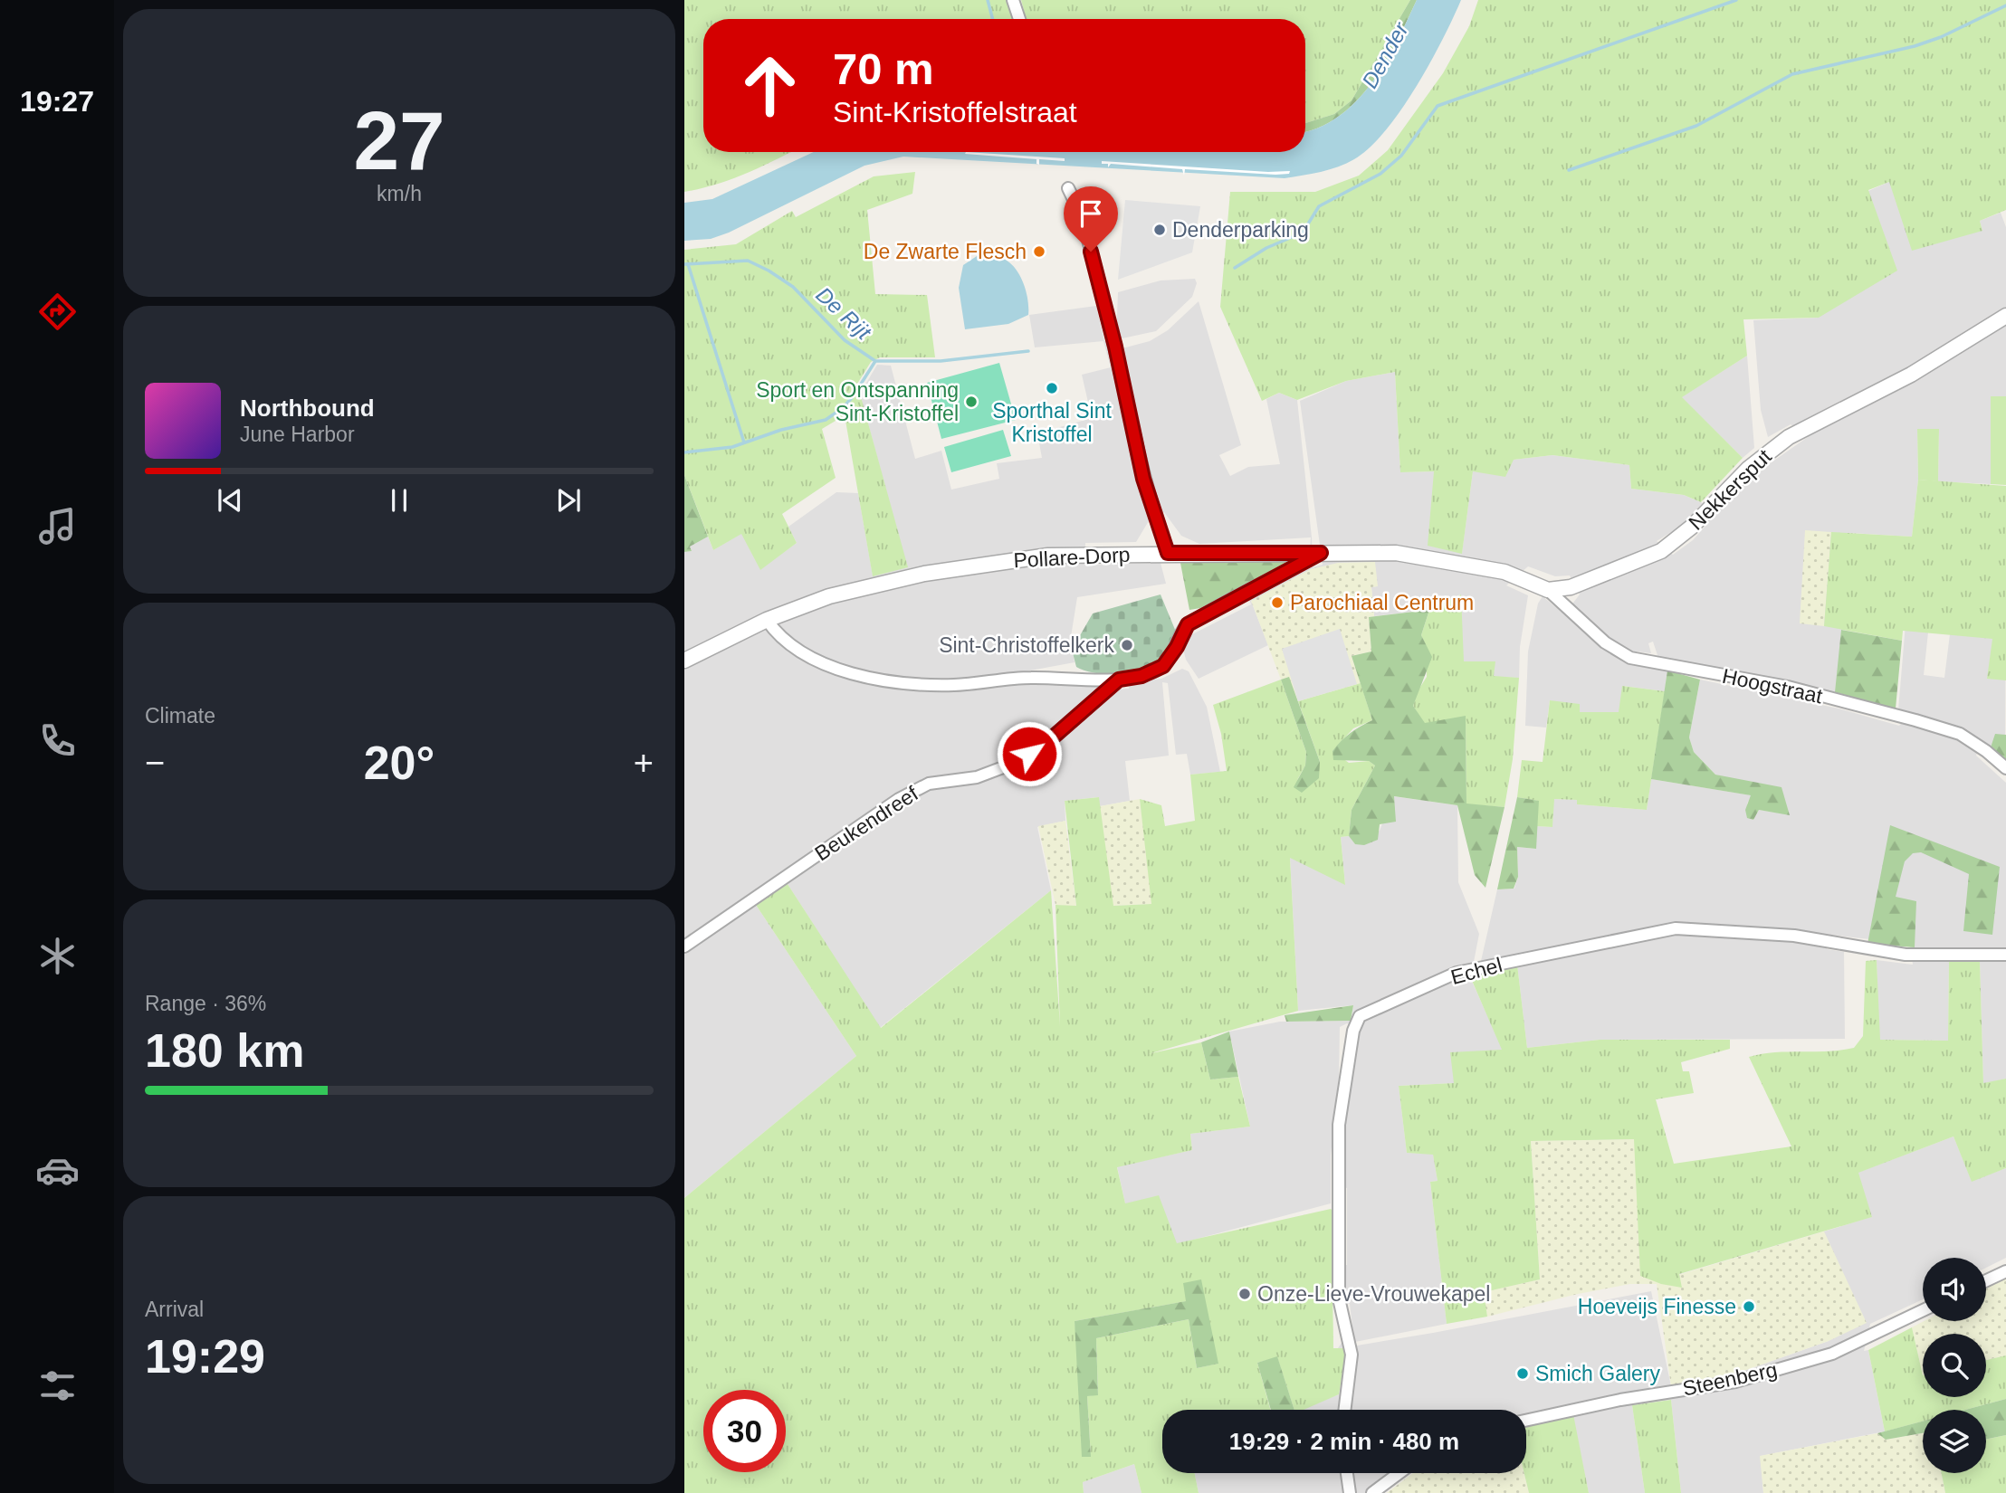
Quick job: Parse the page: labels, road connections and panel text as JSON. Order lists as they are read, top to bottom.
{
  "streets": {
    "street": [
      "Nekkersput",
      "Pollare-Dorp",
      "Hoogstraat",
      "Beukendreef",
      "Echel",
      "Steenberg"
    ]
  },
  "crossings": [
    ["Nekkersput", "Pollare-Dorp"],
    ["Nekkersput", "Hoogstraat"],
    ["Pollare-Dorp", "Hoogstraat"]
  ],
  "water": ["Dender", "De Rijt"],
  "places": [
    "Denderparking",
    "De Zwarte Flesch",
    "Sporthal Sint Kristoffel",
    "Sport en Ontspanning Sint-Kristoffel",
    "Parochiaal Centrum",
    "Sint-Christoffelkerk",
    "Onze-Lieve-Vrouwekapel",
    "Hoeveijs Finesse",
    "Smich Galery"
  ],
  "page": {
    "tabs": "19:27",
    "tile": [
      ["27", "km/h"],
      "Climate",
      ["Range · 36%", "180 km"],
      ["Arrival", "19:29"]
    ],
    "turn": ["70 m", "Sint-Kristoffelstraat"],
    "song": ["Northbound", "June Harbor"],
    "heat": ["−", "20°", "+"],
    "limit": "30",
    "trip": "19:29 · 2 min · 480 m"
  }
}
